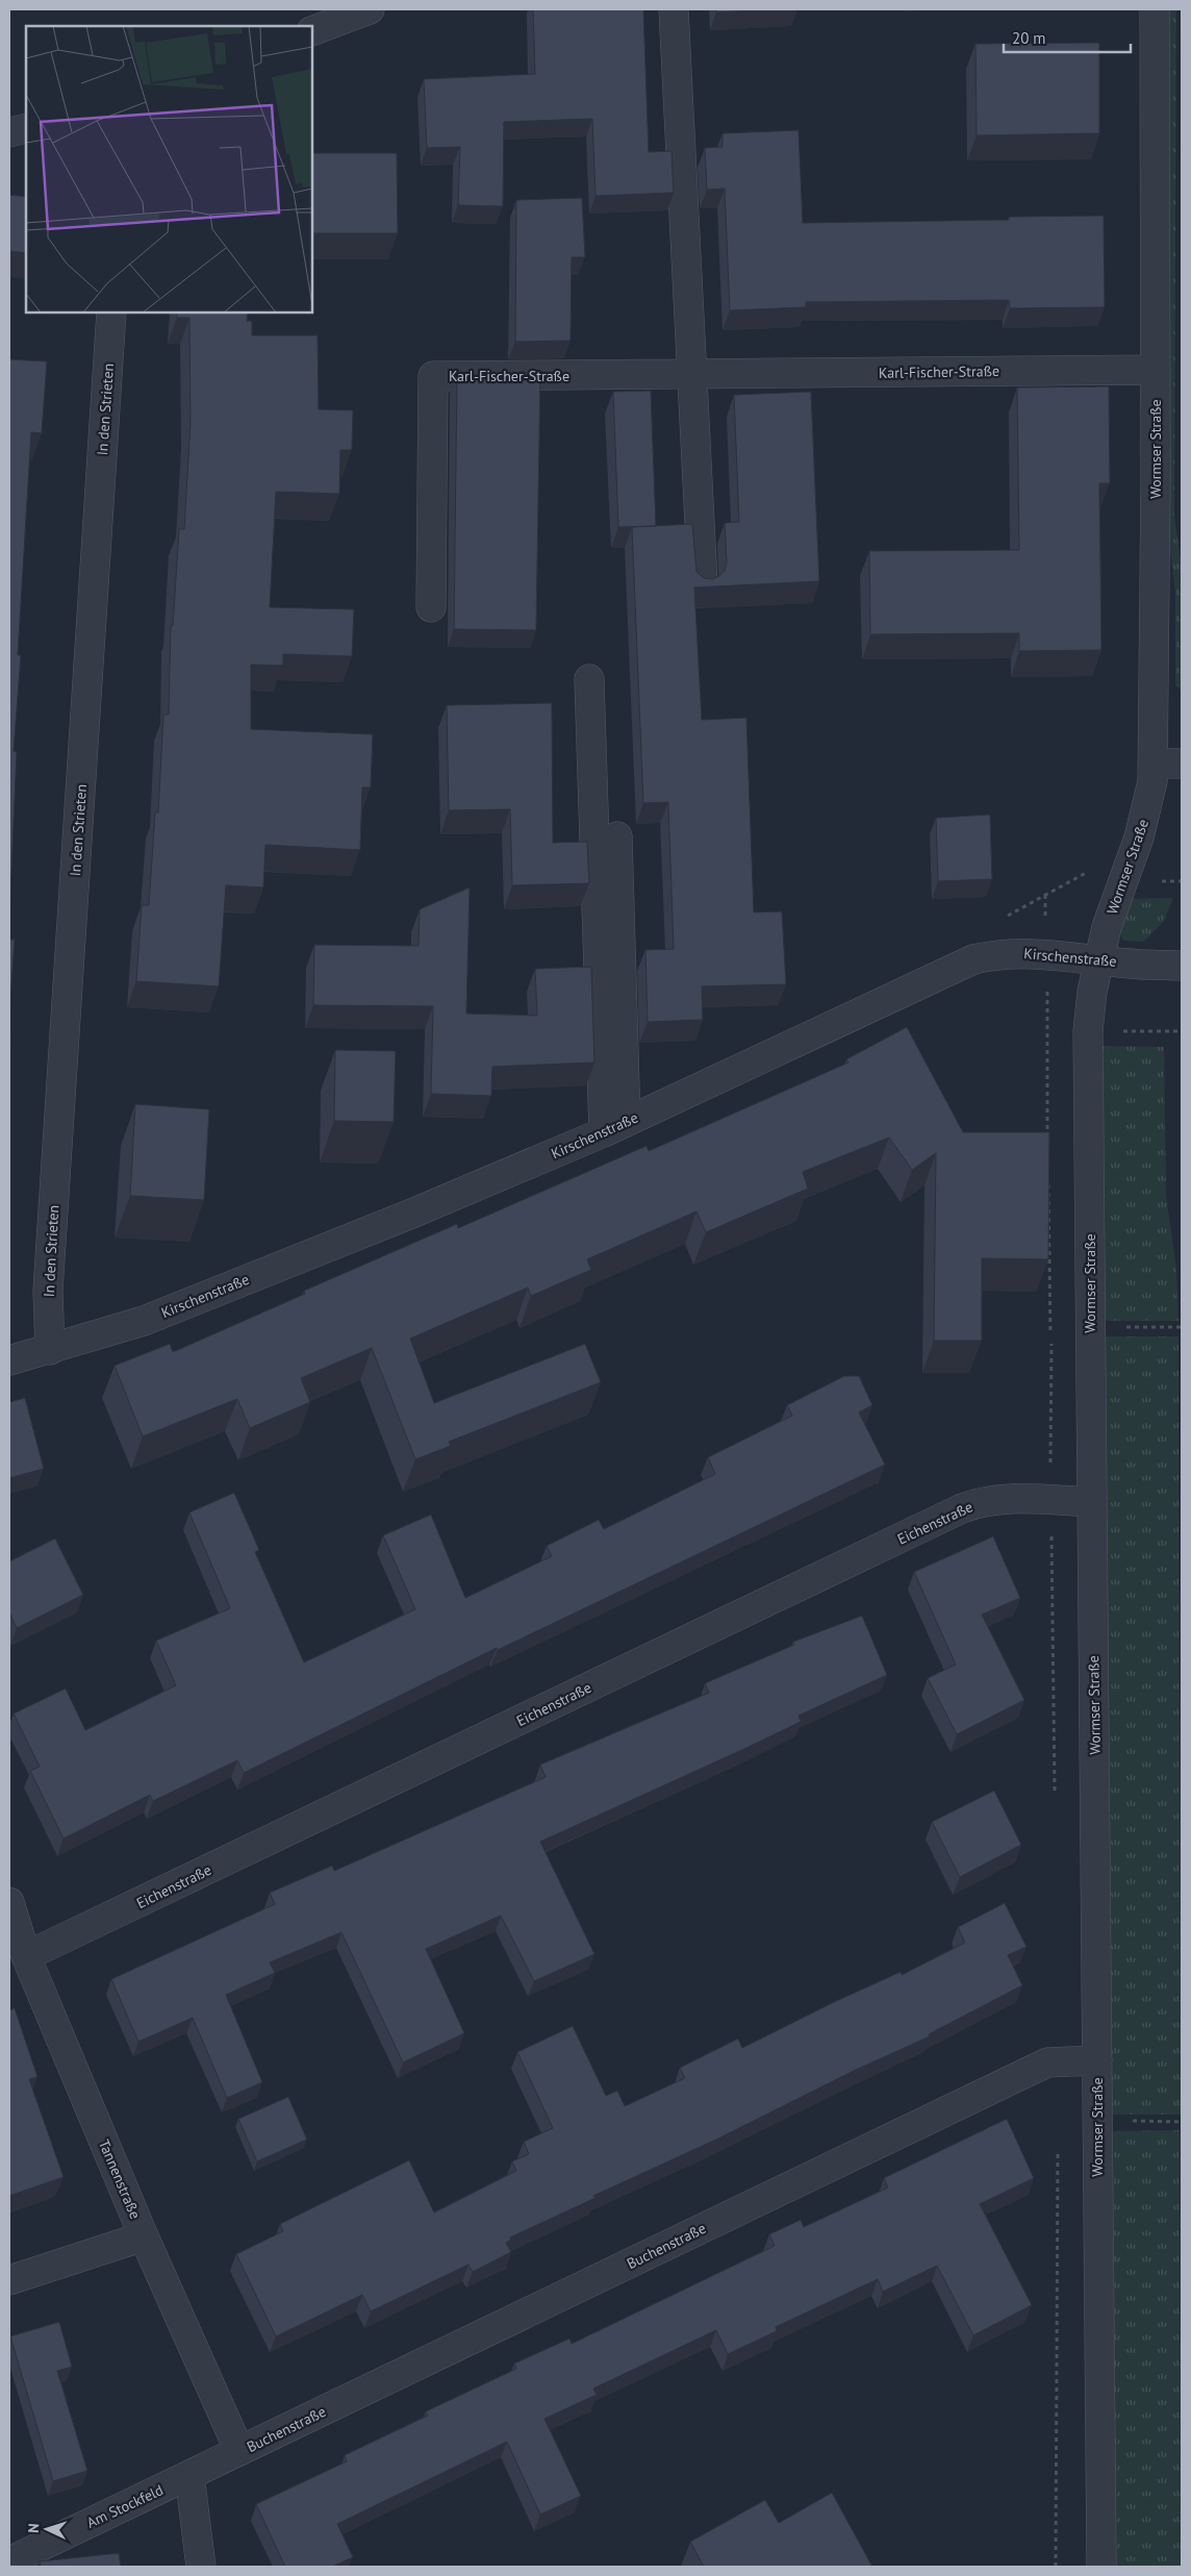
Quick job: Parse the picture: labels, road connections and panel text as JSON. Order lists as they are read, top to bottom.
{
  "streets": {
    "street": [
      "Karl-Fischer-Straße",
      "In den Strieten",
      "Wormser Straße",
      "Kirschenstraße",
      "Eichenstraße",
      "Tannenstraße",
      "Buchenstraße",
      "Am Stockfeld"
    ]
  },
  "crossings": [
    ["Karl-Fischer-Straße", "Wormser Straße"],
    ["In den Strieten", "Kirschenstraße"],
    ["Wormser Straße", "Kirschenstraße"],
    ["Wormser Straße", "Eichenstraße"],
    ["Wormser Straße", "Buchenstraße"],
    ["Eichenstraße", "Tannenstraße"],
    ["Tannenstraße", "Buchenstraße"],
    ["Tannenstraße", "Am Stockfeld"],
    ["Buchenstraße", "Am Stockfeld"]
  ],
  "scale_bar": "20 m",
  "north": "left"
}
